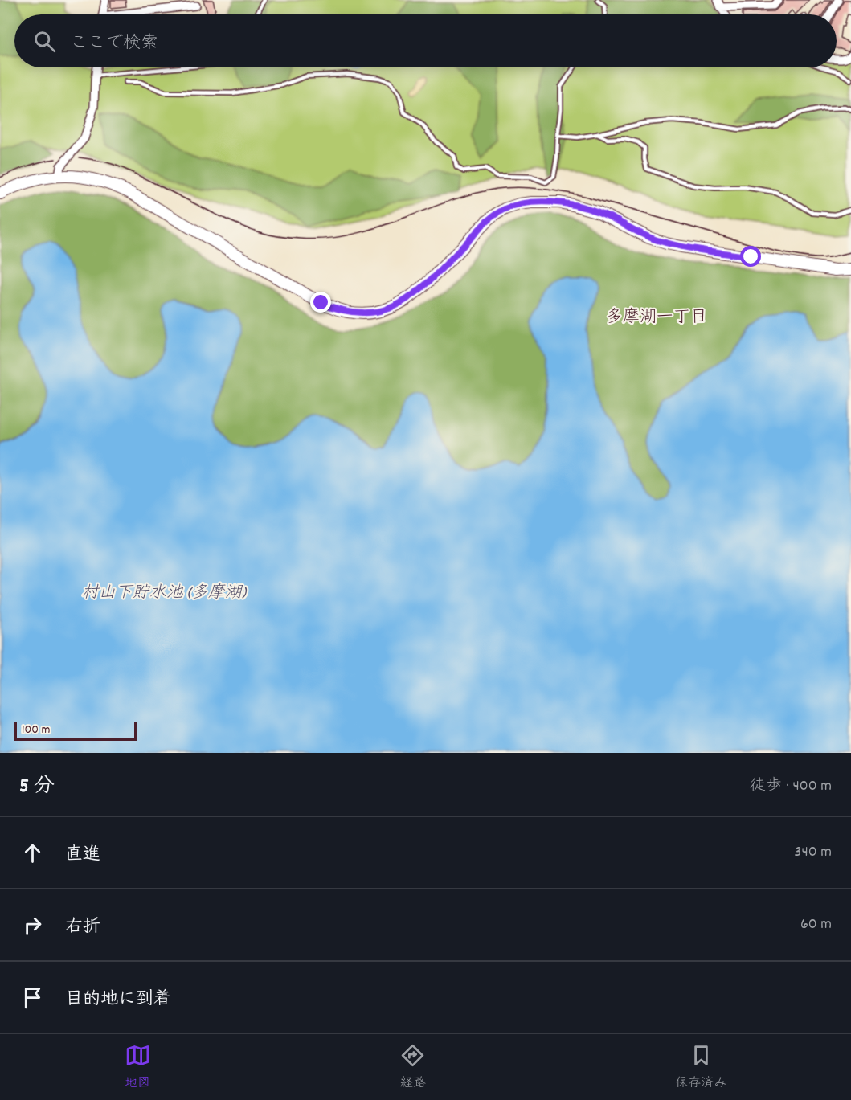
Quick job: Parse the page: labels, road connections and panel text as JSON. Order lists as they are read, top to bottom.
{
  "districts": ["多摩湖一丁目"],
  "water": ["村山下貯水池 (多摩湖)"],
  "scale_bar": "100 m",
  "page": {
    "search": "ここで検索",
    "scale": "100 m",
    "heading": ["5 分", "徒歩 · 400 m"],
    "list": [
      ["直進", "340 m"],
      ["右折", "60 m"],
      "目的地に到着"
    ],
    "nav": ["地図", "経路", "保存済み"]
  }
}
